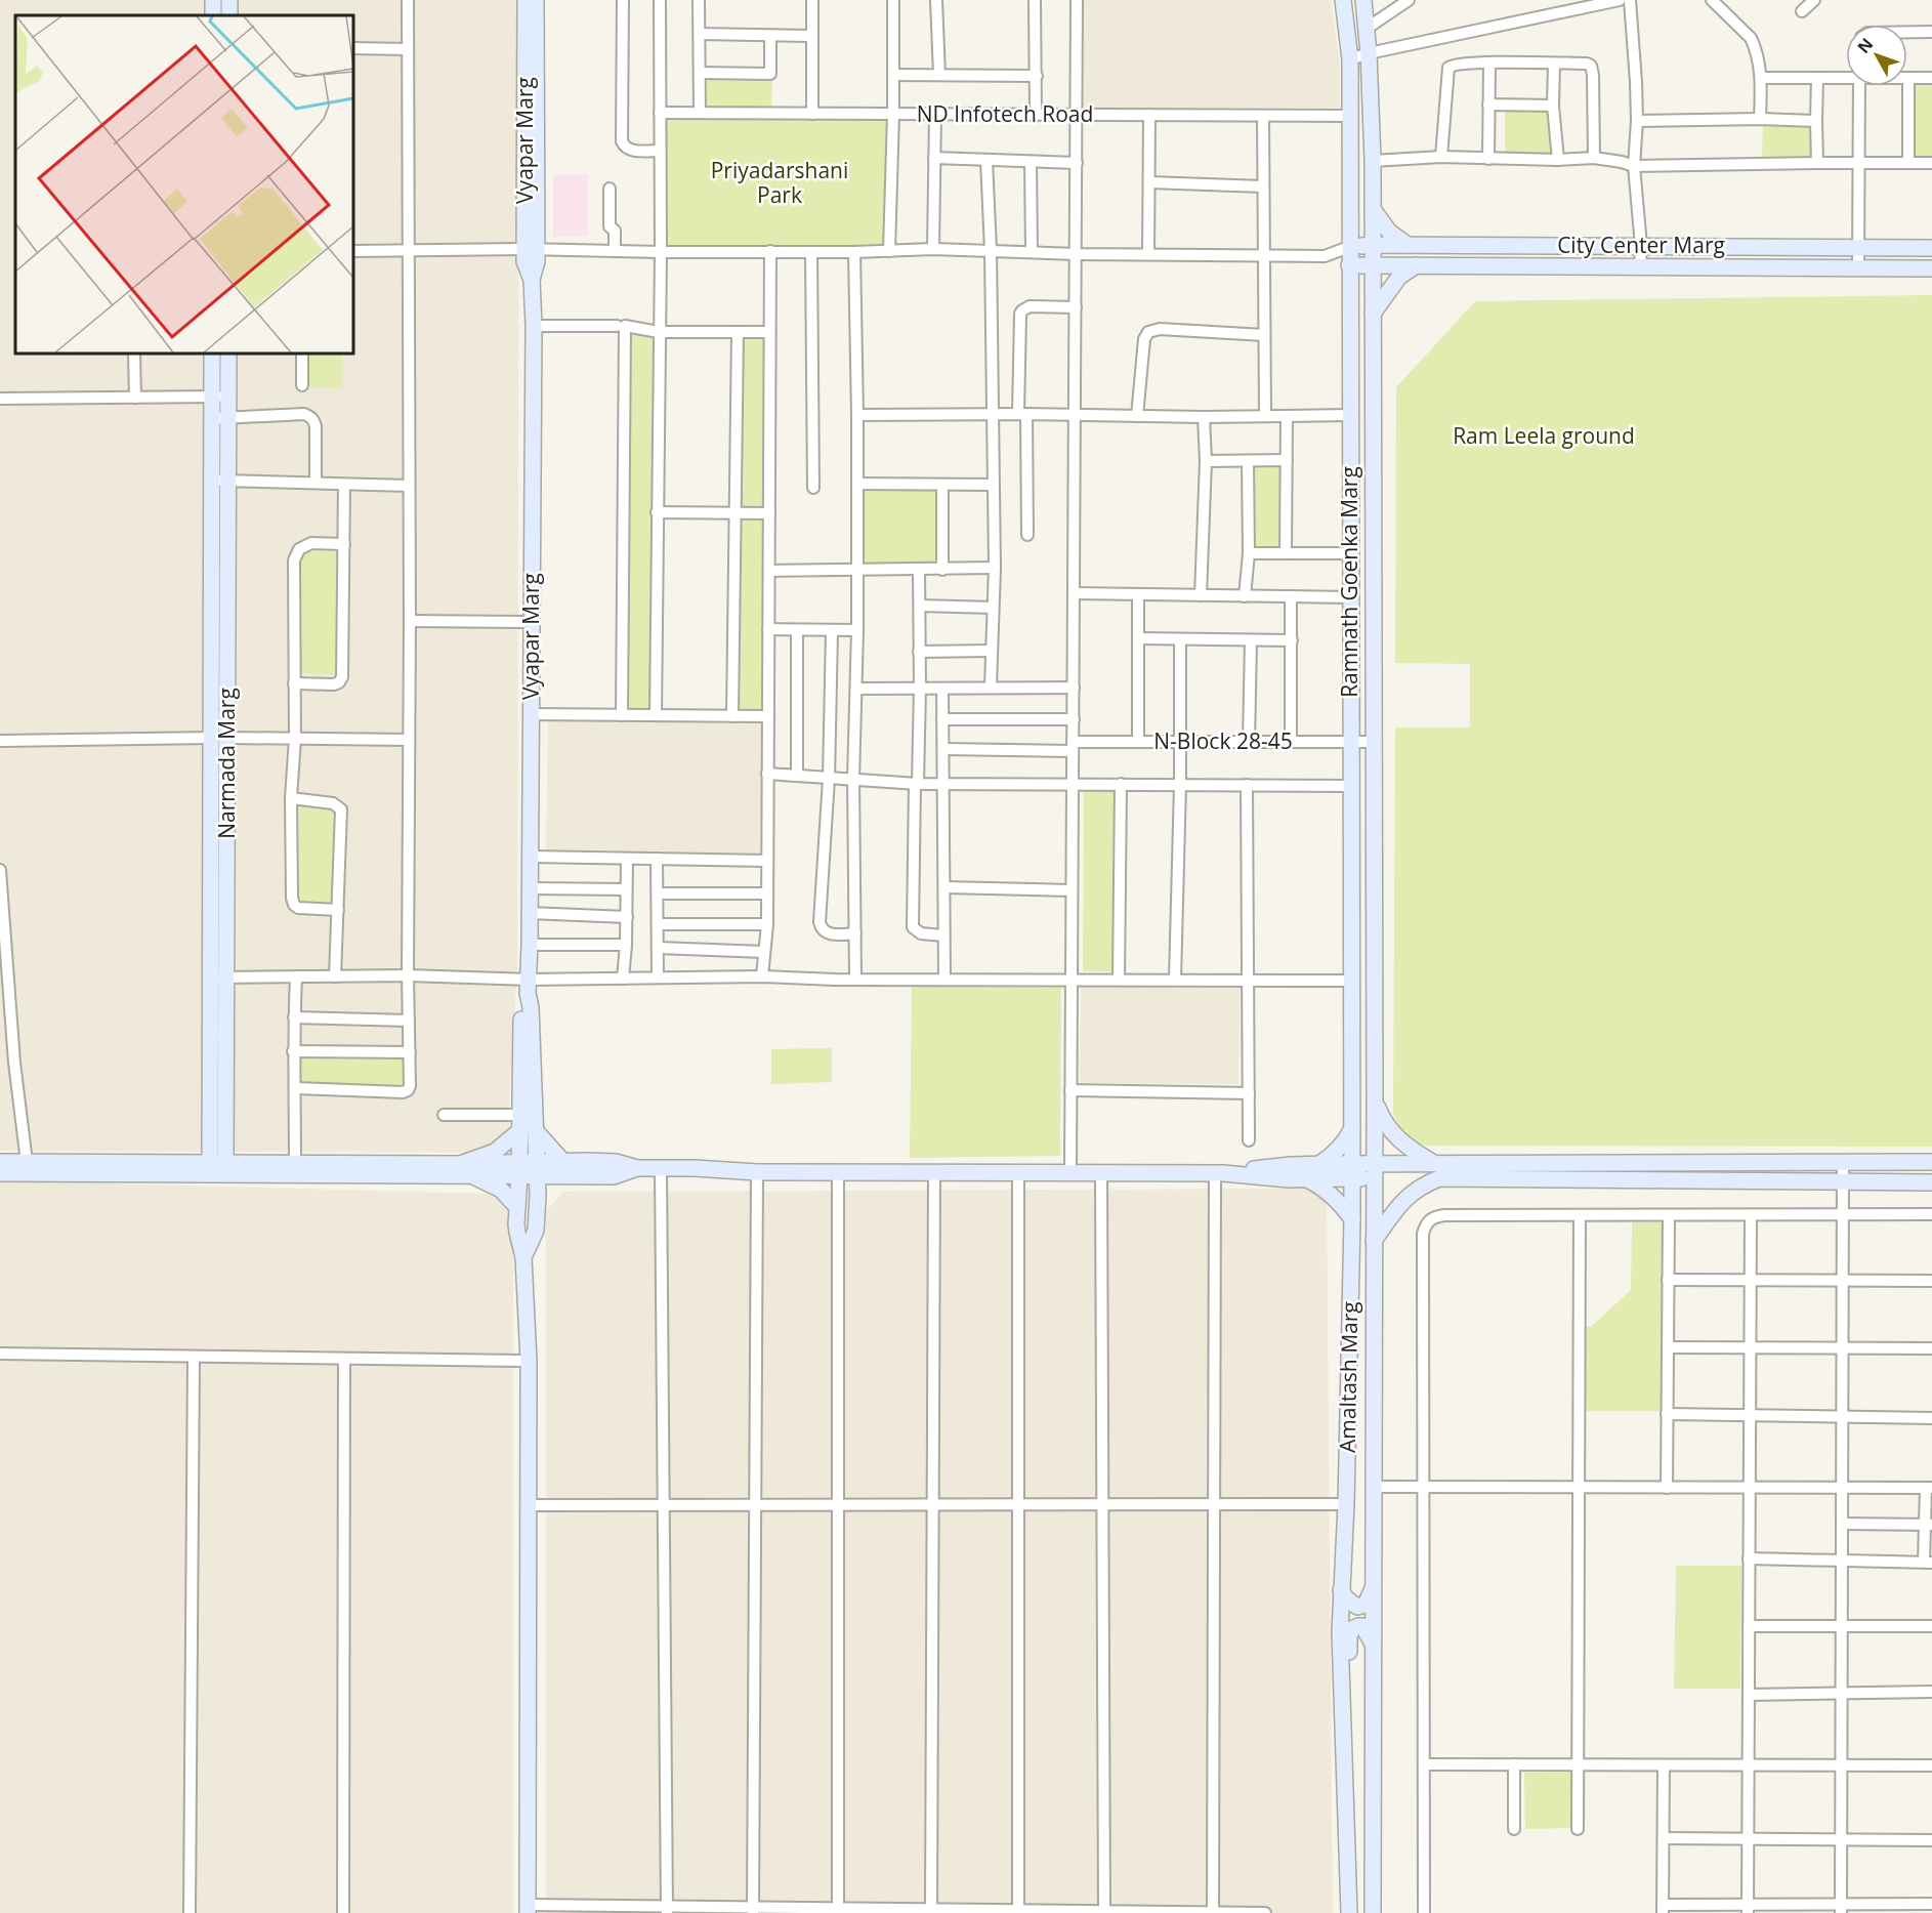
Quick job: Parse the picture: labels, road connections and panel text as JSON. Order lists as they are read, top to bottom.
{
  "streets": {
    "street": [
      "ND Infotech Road",
      "Vyapar Marg",
      "City Center Marg",
      "Ramnath Goenka Marg",
      "N-Block 28-45",
      "Narmada Marg",
      "Amaltash Marg"
    ]
  },
  "crossings": [
    ["ND Infotech Road", "Ramnath Goenka Marg"],
    ["City Center Marg", "Ramnath Goenka Marg"],
    ["Ramnath Goenka Marg", "N-Block 28-45"],
    ["Ramnath Goenka Marg", "Amaltash Marg"]
  ],
  "parks": ["Priyadarshani Park", "Ram Leela ground"],
  "north": "top left"
}
